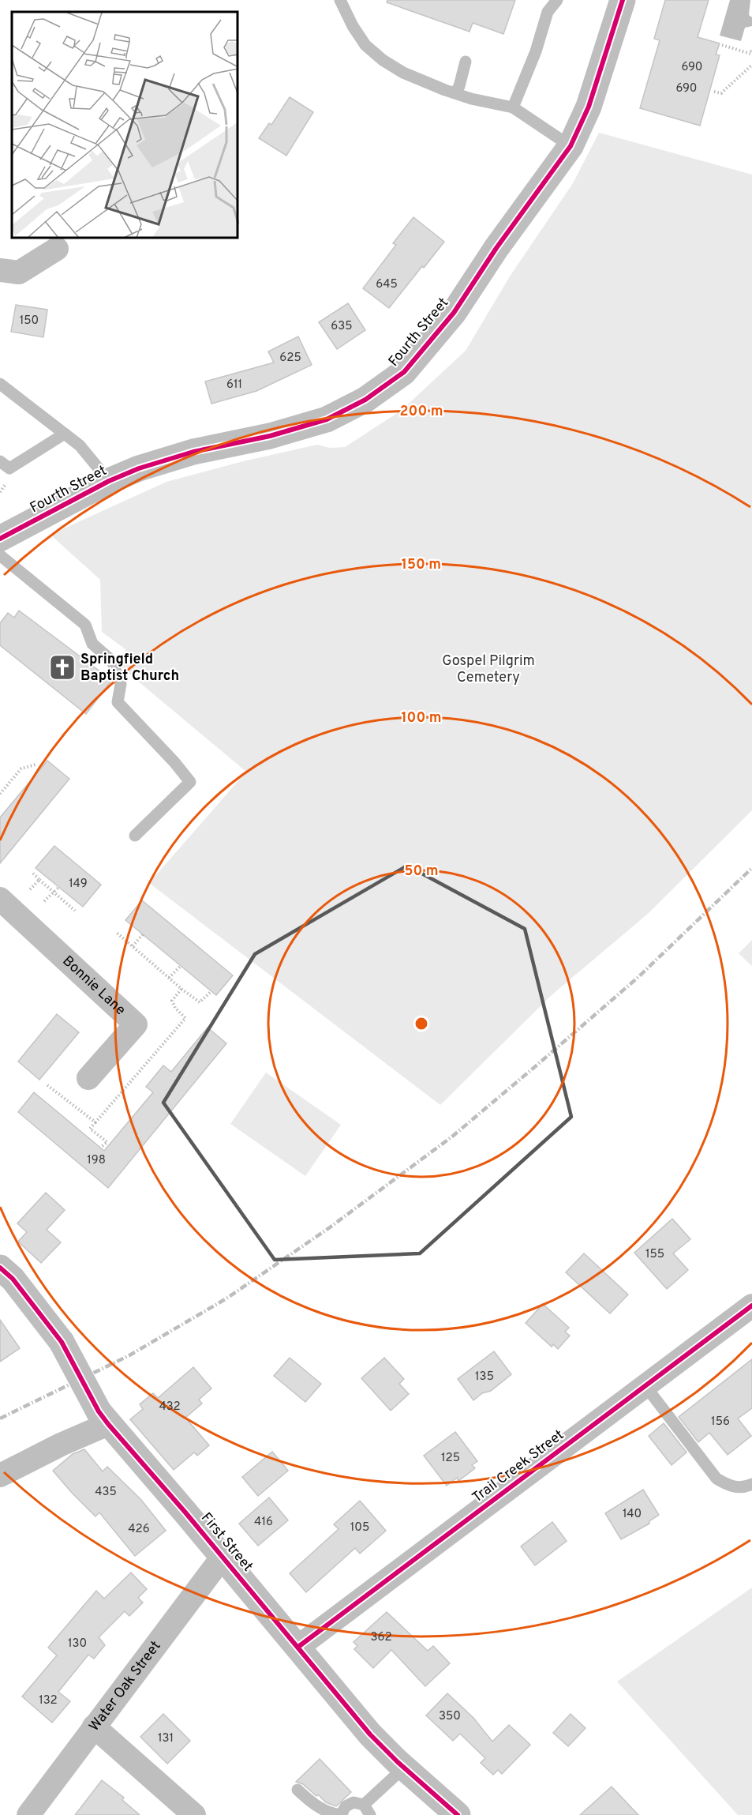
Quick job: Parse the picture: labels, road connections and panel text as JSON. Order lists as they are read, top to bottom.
{
  "streets": {
    "street": [
      "Fourth Street",
      "Bonnie Lane",
      "Trail Creek Street",
      "First Street",
      "Water Oak Street"
    ]
  },
  "crossings": [
    ["Trail Creek Street", "First Street"],
    ["First Street", "Water Oak Street"]
  ],
  "parks": ["Gospel Pilgrim Cemetery"],
  "places": {
    "church": ["Springfield Baptist Church"]
  },
  "house_numbers": [
    "690",
    "690",
    "645",
    "150",
    "635",
    "625",
    "611",
    "149",
    "198",
    "155",
    "135",
    "432",
    "156",
    "125",
    "435",
    "140",
    "416",
    "105",
    "426",
    "362",
    "130",
    "132",
    "350",
    "131"
  ],
  "rings": [
    "200 m",
    "150 m",
    "100 m",
    "50 m"
  ]
}
